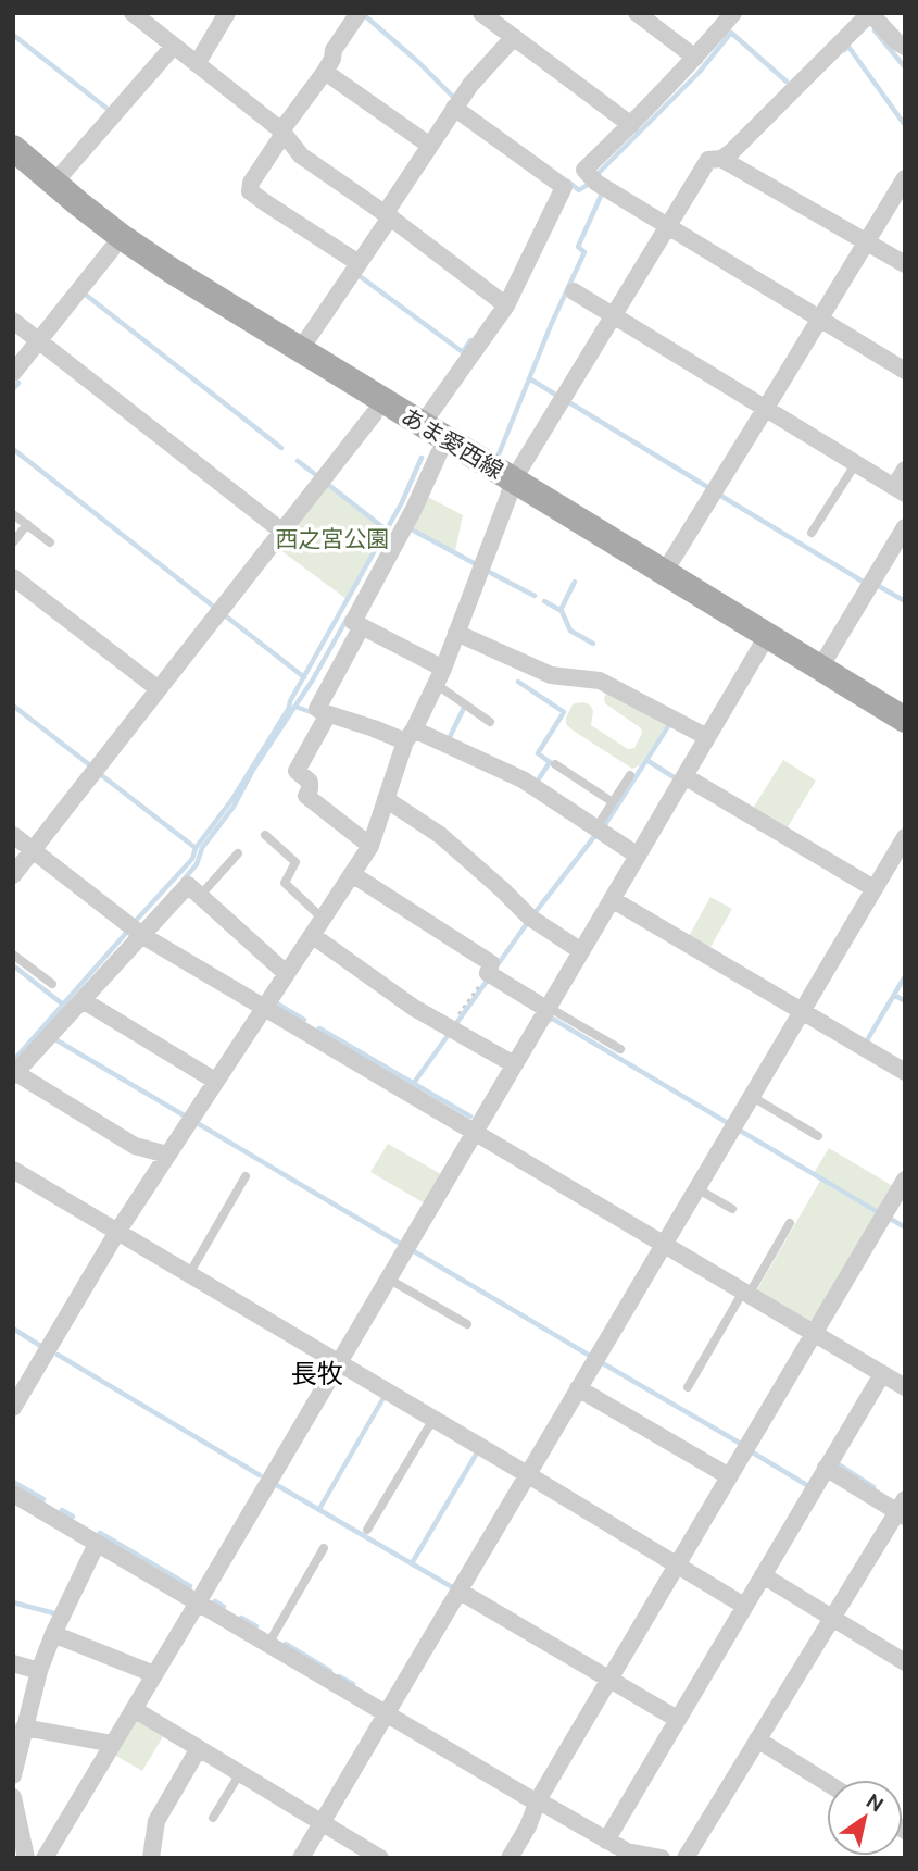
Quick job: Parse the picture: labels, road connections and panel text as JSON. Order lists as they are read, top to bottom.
{
  "streets": {
    "main road": ["あま愛西線"]
  },
  "districts": ["長牧"],
  "parks": ["西之宮公園"],
  "north": "top right"
}
